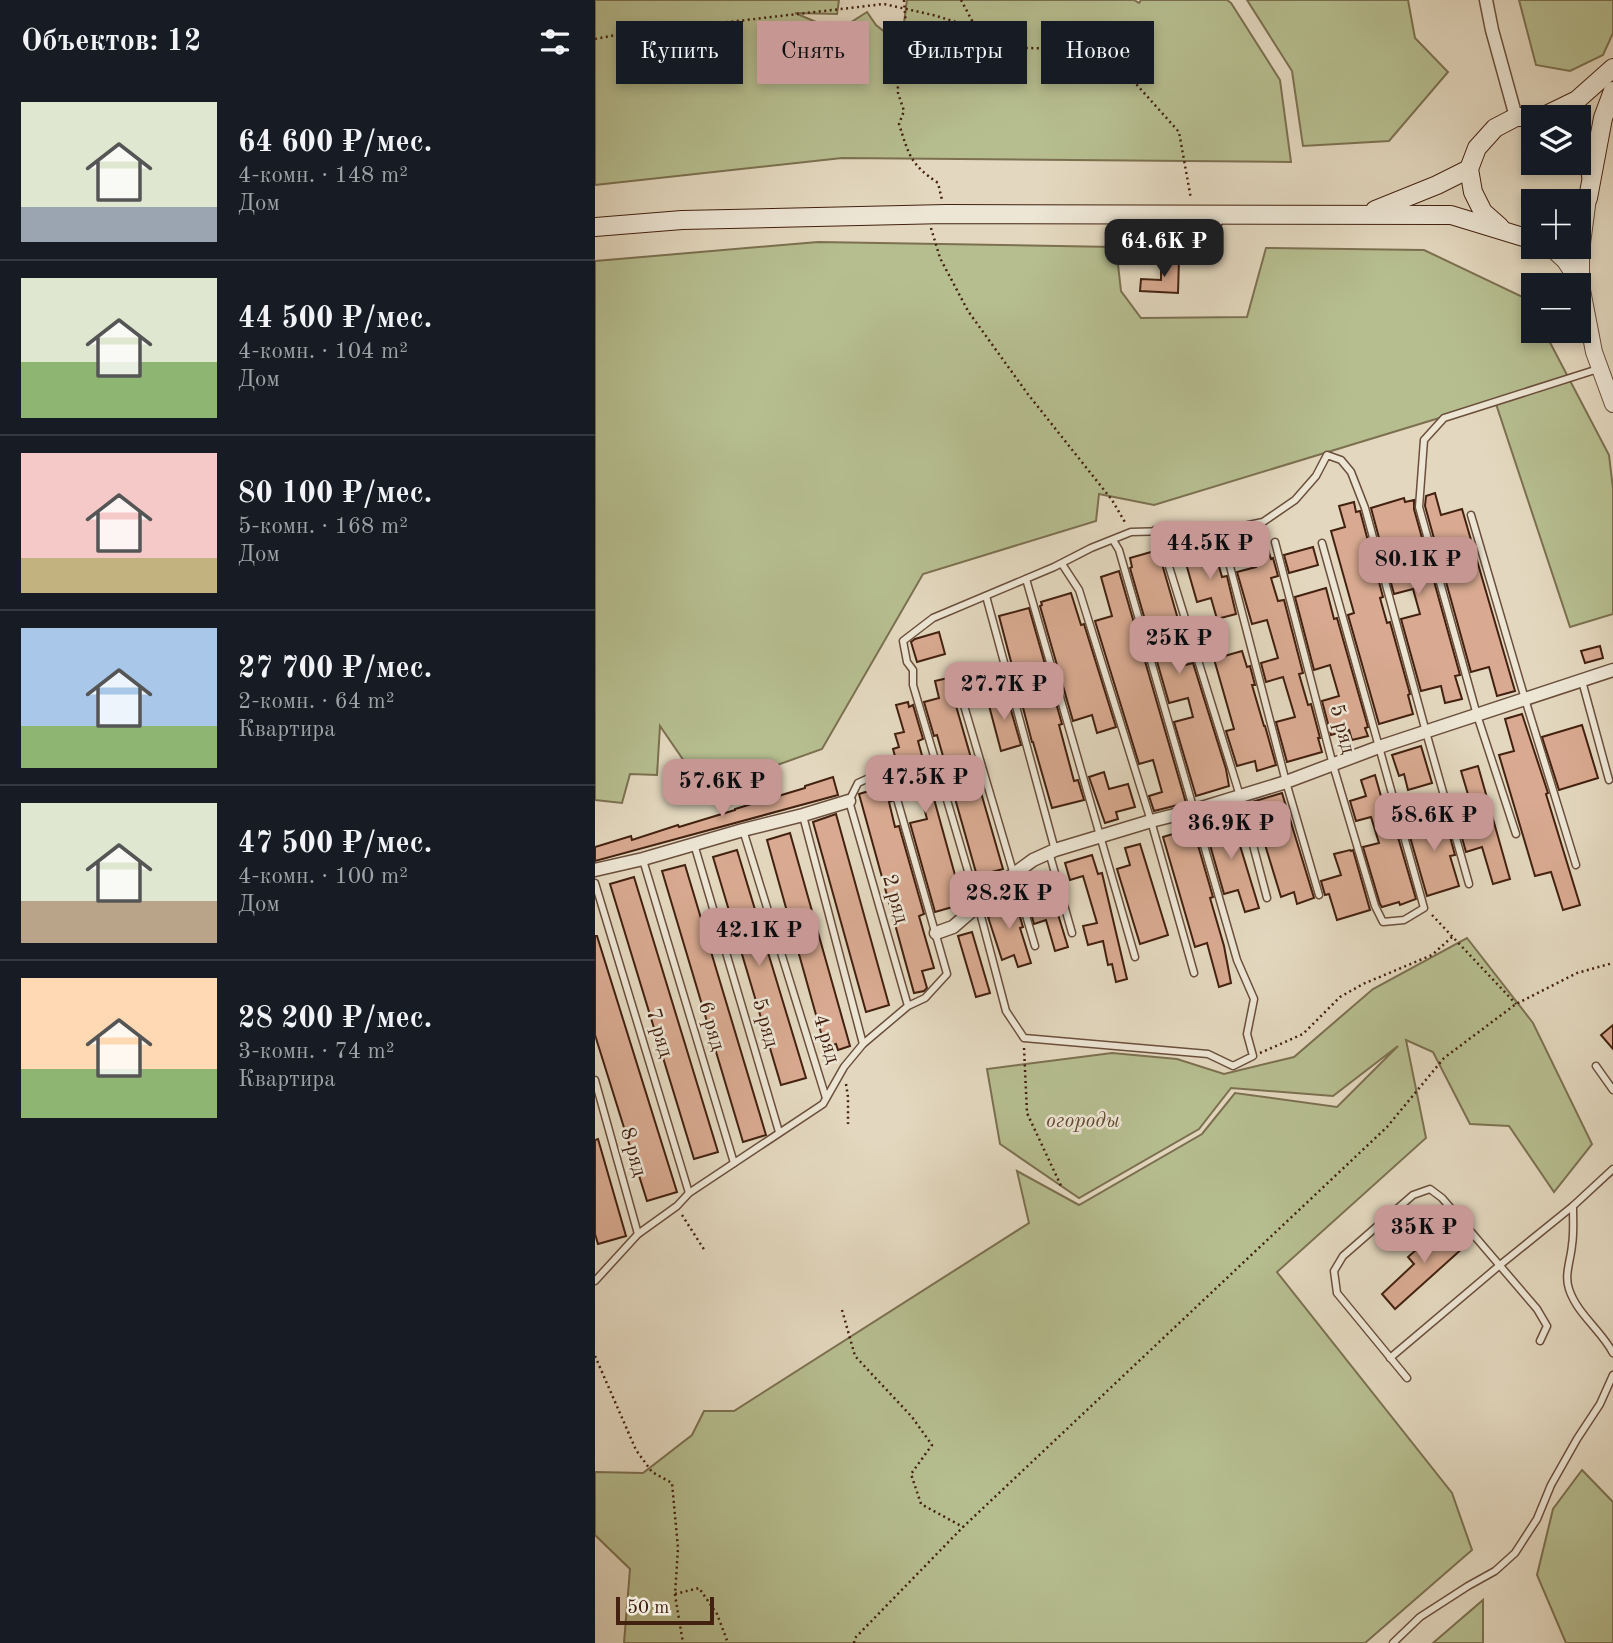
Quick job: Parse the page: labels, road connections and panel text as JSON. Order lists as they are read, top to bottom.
{
  "streets": {
    "lane": [
      "5 ряд",
      "2 ряд",
      "6 ряд",
      "7 ряд",
      "4 ряд",
      "8 ряд"
    ]
  },
  "parks": ["огороды"],
  "scale_bar": "50 m",
  "page": {
    "heading": "Объектов: 12",
    "chip": [
      "Купить",
      "Снять",
      "Фильтры",
      "Новое"
    ],
    "list": [
      {
        "name": "64 600 ₽/мес.",
        "note": "4-комн. · 148 m² · Дом"
      },
      {
        "name": "44 500 ₽/мес.",
        "note": "4-комн. · 104 m² · Дом"
      },
      {
        "name": "80 100 ₽/мес.",
        "note": "5-комн. · 168 m² · Дом"
      },
      {
        "name": "27 700 ₽/мес.",
        "note": "2-комн. · 64 m² · Квартира"
      },
      {
        "name": "47 500 ₽/мес.",
        "note": "4-комн. · 100 m² · Дом"
      },
      {
        "name": "28 200 ₽/мес.",
        "note": "3-комн. · 74 m² · Квартира"
      }
    ],
    "map_buttons": ["+", "−"],
    "price": [
      "64.6K ₽",
      "44.5K ₽",
      "80.1K ₽",
      "25K ₽",
      "27.7K ₽",
      "47.5K ₽",
      "57.6K ₽",
      "58.6K ₽",
      "36.9K ₽",
      "28.2K ₽",
      "42.1K ₽",
      "35K ₽"
    ],
    "scale": "50 m"
  }
}
